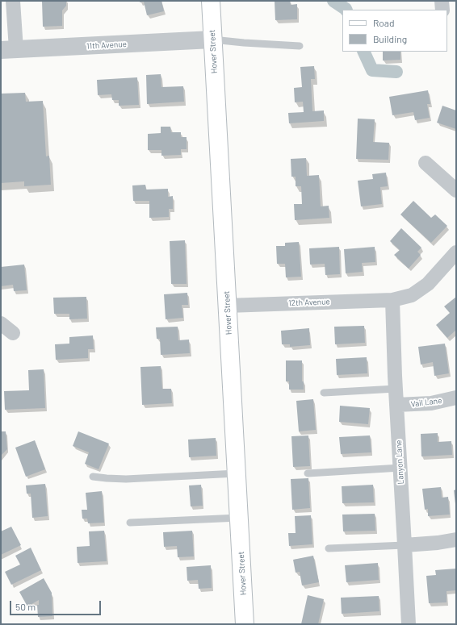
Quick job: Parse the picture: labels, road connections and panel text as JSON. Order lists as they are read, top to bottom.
{
  "streets": {
    "main road": ["Hover Street"],
    "street": [
      "11th Avenue",
      "12th Avenue",
      "Vail Lane",
      "Lanyon Lane"
    ]
  },
  "crossings": [
    ["11th Avenue", "Hover Street"],
    ["Hover Street", "12th Avenue"],
    ["12th Avenue", "Lanyon Lane"],
    ["Vail Lane", "Lanyon Lane"]
  ],
  "legend": ["Road", "Building"],
  "scale_bar": "50 m"
}
